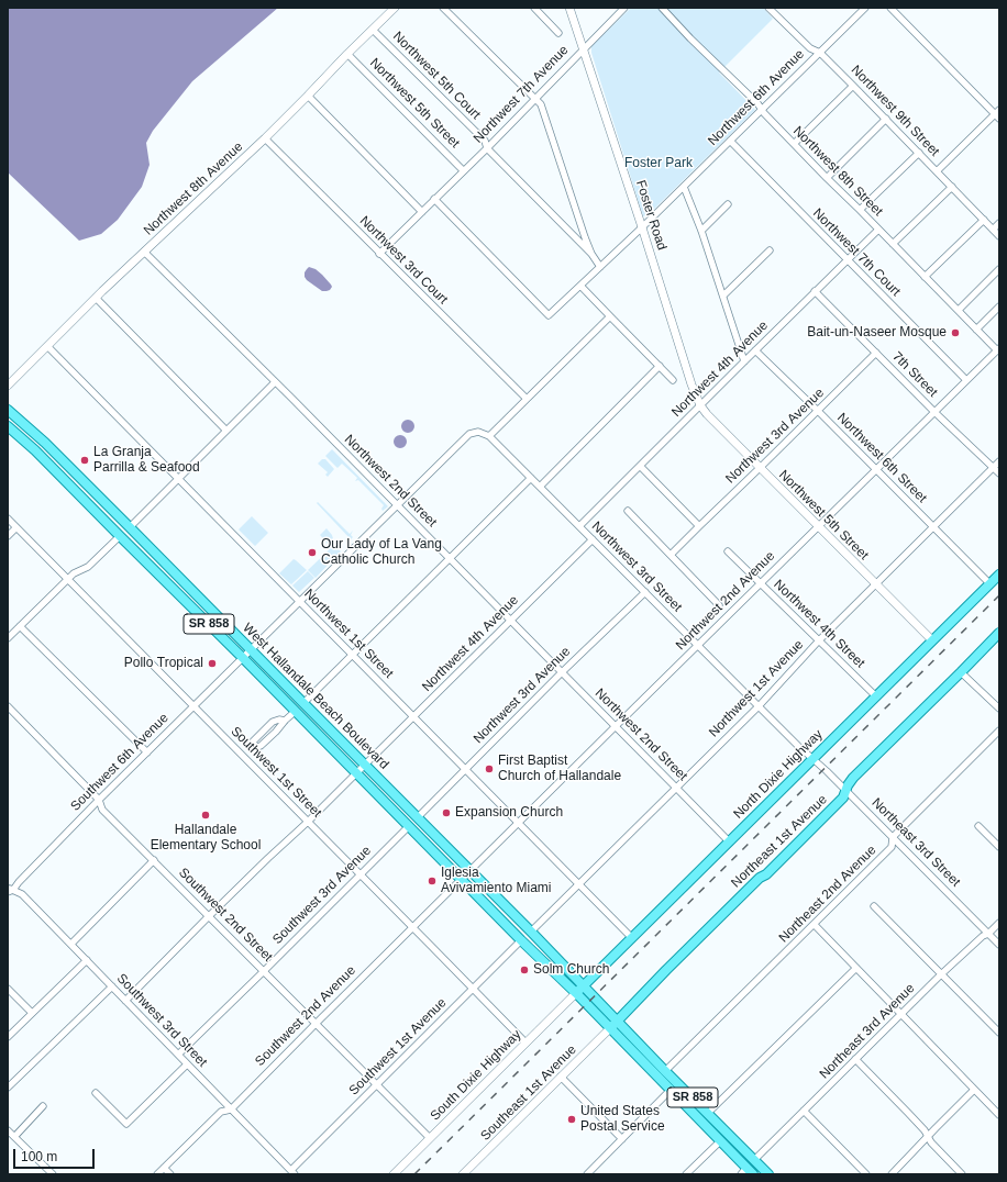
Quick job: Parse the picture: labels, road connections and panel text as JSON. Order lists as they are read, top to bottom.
{
  "streets": {
    "main road": [
      "SR 858",
      "West Hallandale Beach Boulevard",
      "North Dixie Highway",
      "Northeast 1st Avenue"
    ],
    "street": [
      "Northwest 5th Court",
      "Northwest 7th Avenue",
      "Northwest 6th Avenue",
      "Northwest 5th Street",
      "Northwest 9th Street",
      "Northwest 8th Street",
      "Northwest 8th Avenue",
      "Foster Road",
      "Northwest 7th Court",
      "Northwest 3rd Court",
      "Northwest 4th Avenue",
      "7th Street",
      "Northwest 3rd Avenue",
      "Northwest 6th Street",
      "Northwest 2nd Street",
      "Northwest 3rd Street",
      "Northwest 2nd Avenue",
      "Northwest 4th Street",
      "Northwest 1st Street",
      "Northwest 1st Avenue",
      "Southwest 6th Avenue",
      "Southwest 1st Street",
      "Northeast 3rd Street",
      "Northeast 2nd Avenue",
      "Southwest 3rd Avenue",
      "Southwest 2nd Street",
      "Southwest 2nd Avenue",
      "Southwest 3rd Street",
      "Northeast 3rd Avenue",
      "Southwest 1st Avenue",
      "South Dixie Highway",
      "Southeast 1st Avenue"
    ]
  },
  "crossings": [
    ["Northwest 5th Court", "Northwest 7th Avenue"],
    ["Northwest 5th Court", "Northwest 8th Avenue"],
    ["Northwest 7th Avenue", "Northwest 6th Avenue"],
    ["Northwest 7th Avenue", "Northwest 5th Street"],
    ["Northwest 7th Avenue", "Foster Road"],
    ["Northwest 7th Avenue", "Northwest 3rd Court"],
    ["Northwest 6th Avenue", "Northwest 9th Street"],
    ["Northwest 6th Avenue", "Northwest 8th Street"],
    ["Northwest 6th Avenue", "Foster Road"],
    ["Northwest 6th Avenue", "Northwest 7th Court"],
    ["Northwest 5th Street", "Northwest 8th Avenue"],
    ["Northwest 5th Street", "Foster Road"],
    ["Northwest 5th Street", "Northwest 4th Avenue"],
    ["Northwest 5th Street", "Northwest 3rd Avenue"],
    ["Northwest 5th Street", "Northwest 2nd Avenue"],
    ["Northwest 5th Street", "Northwest 1st Avenue"],
    ["Northwest 5th Street", "North Dixie Highway"],
    ["Northwest 8th Street", "Northwest 4th Avenue"],
    ["Northwest 8th Street", "Northwest 2nd Avenue"],
    ["Northwest 8th Avenue", "Northwest 3rd Court"],
    ["Northwest 8th Avenue", "Northwest 2nd Street"],
    ["Northwest 8th Avenue", "Northwest 1st Street"],
    ["Foster Road", "Northwest 4th Avenue"],
    ["Northwest 7th Court", "Northwest 4th Avenue"],
    ["Northwest 7th Court", "Northwest 2nd Avenue"],
    ["Northwest 4th Avenue", "7th Street"],
    ["Northwest 4th Avenue", "Northwest 6th Street"],
    ["Northwest 4th Avenue", "Northwest 2nd Street"],
    ["Northwest 4th Avenue", "Northwest 3rd Street"],
    ["Northwest 4th Avenue", "Northwest 1st Street"],
    ["Northwest 4th Avenue", "West Hallandale Beach Boulevard"],
    ["Northwest 4th Avenue", "Southwest 1st Street"],
    ["Northwest 4th Avenue", "Southwest 2nd Street"],
    ["Northwest 4th Avenue", "Southwest 3rd Street"],
    ["7th Street", "Northwest 3rd Avenue"],
    ["7th Street", "Northwest 2nd Avenue"],
    ["7th Street", "Northwest 1st Avenue"],
    ["Northwest 3rd Avenue", "Northwest 6th Street"],
    ["Northwest 3rd Avenue", "Northwest 2nd Street"],
    ["Northwest 3rd Avenue", "Northwest 3rd Street"],
    ["Northwest 3rd Avenue", "Northwest 1st Street"],
    ["Northwest 3rd Avenue", "West Hallandale Beach Boulevard"],
    ["Northwest 6th Street", "Northwest 2nd Avenue"],
    ["Northwest 6th Street", "Northwest 1st Avenue"],
    ["Northwest 6th Street", "North Dixie Highway"],
    ["Northwest 2nd Street", "Northwest 3rd Street"],
    ["Northwest 2nd Street", "Northwest 2nd Avenue"],
    ["Northwest 2nd Street", "Northwest 1st Avenue"],
    ["Northwest 2nd Street", "North Dixie Highway"],
    ["Northwest 3rd Street", "Northwest 2nd Avenue"],
    ["Northwest 3rd Street", "Northwest 1st Avenue"],
    ["Northwest 3rd Street", "North Dixie Highway"],
    ["Northwest 3rd Street", "Northeast 3rd Street"],
    ["Northwest 2nd Avenue", "Northwest 4th Street"],
    ["Northwest 2nd Avenue", "Northwest 1st Street"],
    ["Northwest 2nd Avenue", "West Hallandale Beach Boulevard"],
    ["Northwest 2nd Avenue", "Southwest 2nd Avenue"],
    ["SR 858", "West Hallandale Beach Boulevard"],
    ["SR 858", "North Dixie Highway"],
    ["SR 858", "Northeast 1st Avenue"],
    ["SR 858", "Northeast 2nd Avenue"],
    ["SR 858", "Northeast 3rd Avenue"],
    ["SR 858", "South Dixie Highway"],
    ["SR 858", "Southeast 1st Avenue"],
    ["Northwest 4th Street", "Northwest 1st Avenue"],
    ["Northwest 4th Street", "North Dixie Highway"],
    ["Northwest 1st Street", "Northwest 1st Avenue"],
    ["Northwest 1st Street", "North Dixie Highway"],
    ["Northwest 1st Avenue", "West Hallandale Beach Boulevard"],
    ["West Hallandale Beach Boulevard", "Southwest 6th Avenue"],
    ["West Hallandale Beach Boulevard", "North Dixie Highway"],
    ["West Hallandale Beach Boulevard", "Southwest 3rd Avenue"],
    ["West Hallandale Beach Boulevard", "Southwest 2nd Avenue"],
    ["West Hallandale Beach Boulevard", "Southwest 1st Avenue"],
    ["West Hallandale Beach Boulevard", "South Dixie Highway"],
    ["Southwest 6th Avenue", "Southwest 1st Street"],
    ["Southwest 6th Avenue", "Southwest 2nd Street"],
    ["Southwest 6th Avenue", "Southwest 3rd Street"],
    ["Southwest 1st Street", "Southwest 3rd Avenue"],
    ["Southwest 1st Street", "Southwest 2nd Avenue"],
    ["Southwest 1st Street", "Southwest 1st Avenue"],
    ["Southwest 1st Street", "South Dixie Highway"],
    ["North Dixie Highway", "Northeast 3rd Street"],
    ["North Dixie Highway", "South Dixie Highway"],
    ["Northeast 1st Avenue", "Northeast 3rd Street"],
    ["Northeast 1st Avenue", "Southeast 1st Avenue"],
    ["Northeast 3rd Street", "Northeast 2nd Avenue"],
    ["Northeast 3rd Street", "Northeast 3rd Avenue"],
    ["Southwest 3rd Avenue", "Southwest 2nd Street"],
    ["Southwest 3rd Avenue", "Southwest 3rd Street"],
    ["Southwest 2nd Street", "Southwest 2nd Avenue"],
    ["Southwest 2nd Street", "Southwest 1st Avenue"],
    ["Southwest 2nd Street", "South Dixie Highway"],
    ["Southwest 2nd Avenue", "Southwest 3rd Street"],
    ["Southwest 3rd Street", "Southwest 1st Avenue"]
  ],
  "parks": ["Foster Park"],
  "places": [
    "Bait-un-Naseer Mosque",
    "La Granja Parrilla & Seafood",
    "Our Lady of La Vang Catholic Church",
    "Pollo Tropical",
    "First Baptist Church of Hallandale",
    "Expansion Church",
    "Hallandale Elementary School",
    "Iglesia Avivamiento Miami",
    "Solm Church",
    "United States Postal Service"
  ],
  "scale_bar": "100 m"
}
